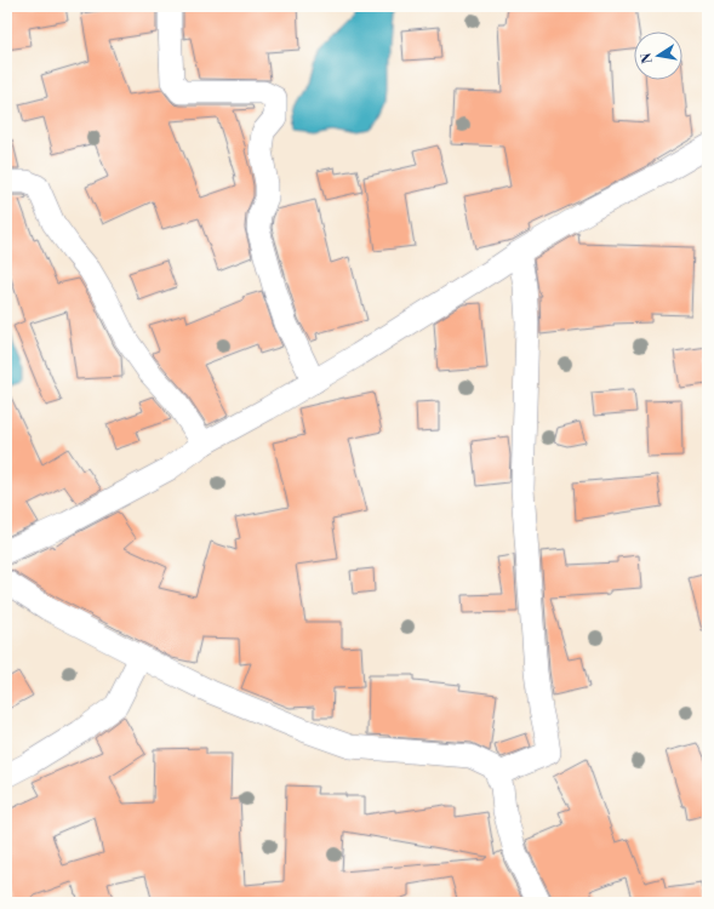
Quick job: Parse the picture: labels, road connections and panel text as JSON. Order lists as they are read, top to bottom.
{
  "north": "left"
}
